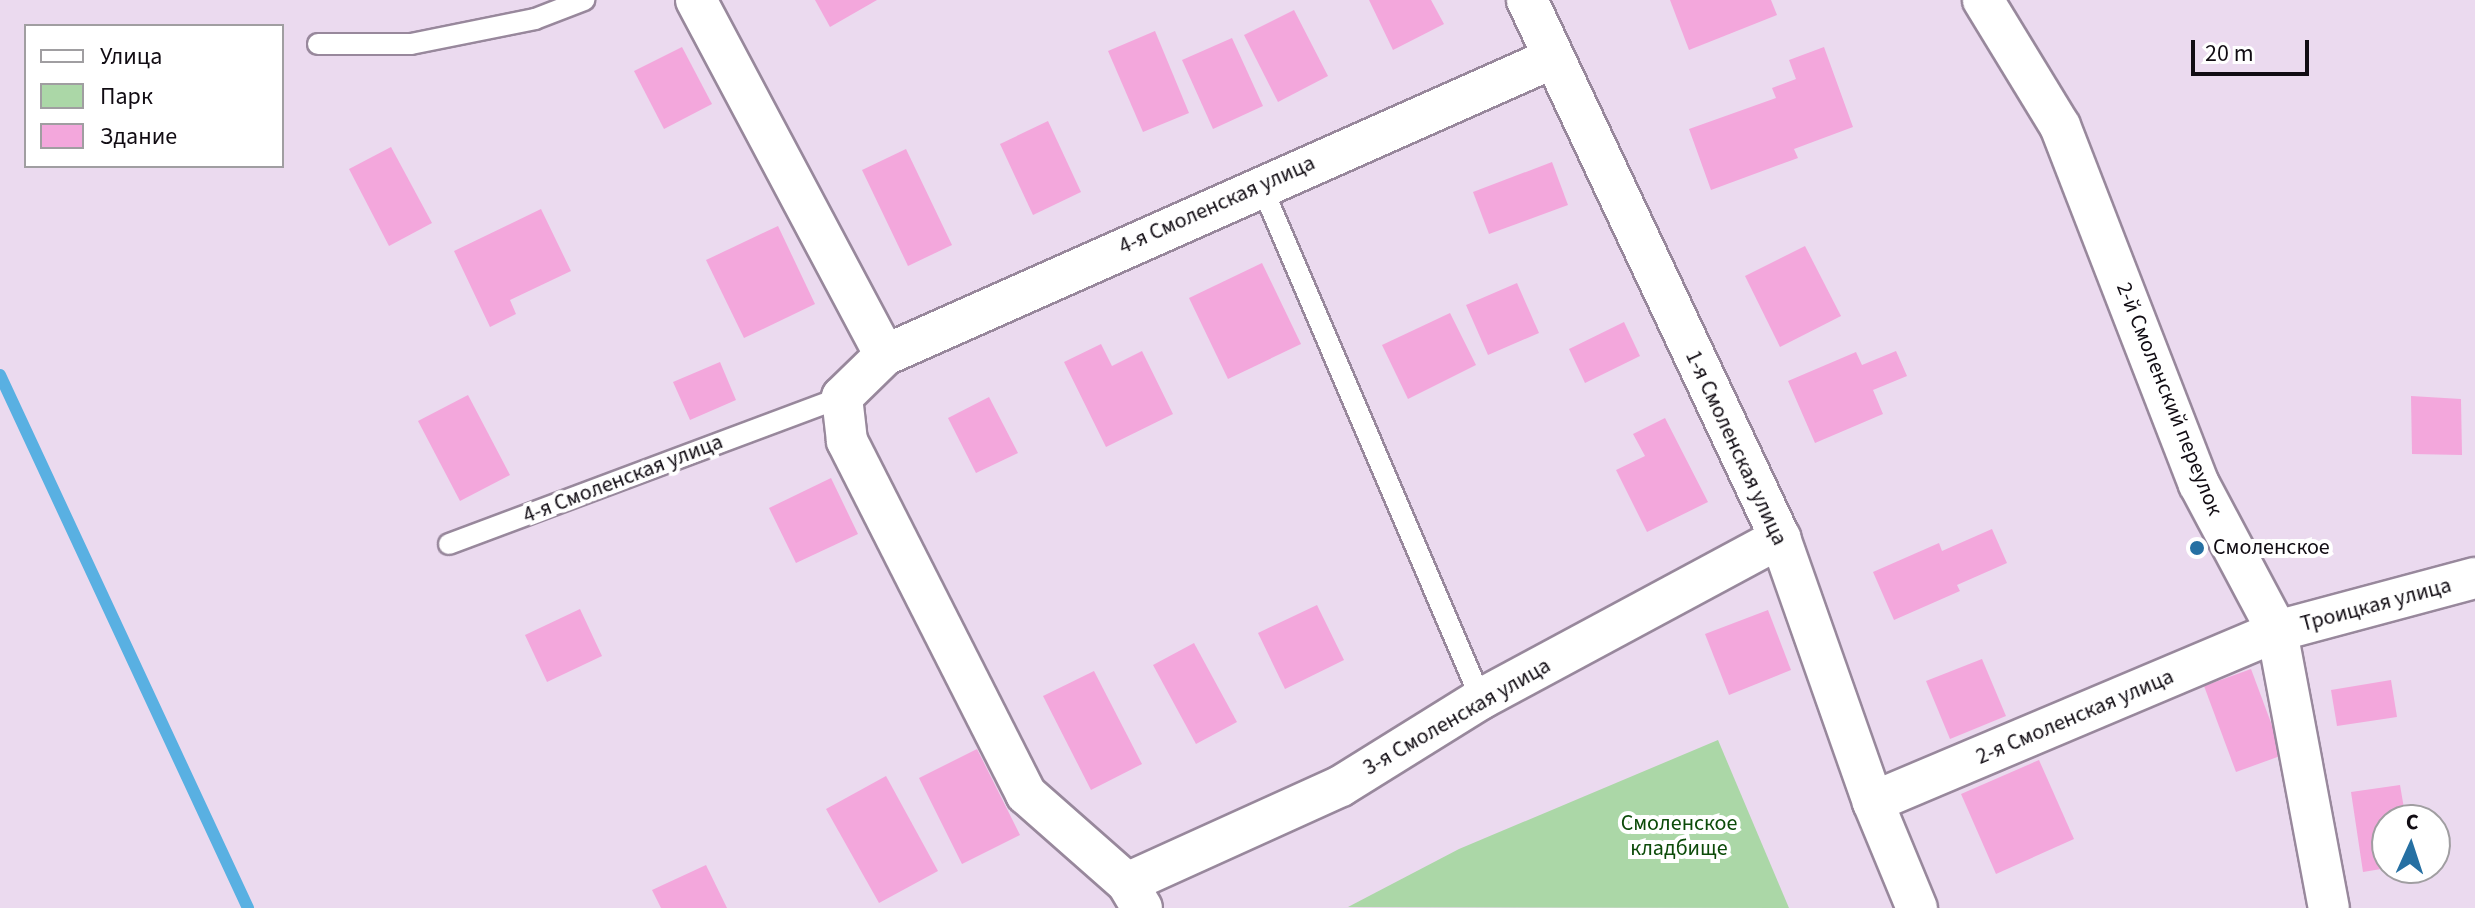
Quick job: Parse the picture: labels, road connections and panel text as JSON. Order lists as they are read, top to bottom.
{
  "streets": {
    "street": [
      "4-я Смоленская улица",
      "2-й Смоленский переулок",
      "1-я Смоленская улица",
      "Троицкая улица",
      "3-я Смоленская улица",
      "2-я Смоленская улица"
    ]
  },
  "crossings": [
    ["4-я Смоленская улица", "1-я Смоленская улица"],
    ["2-й Смоленский переулок", "Троицкая улица"],
    ["2-й Смоленский переулок", "2-я Смоленская улица"],
    ["1-я Смоленская улица", "3-я Смоленская улица"],
    ["1-я Смоленская улица", "2-я Смоленская улица"],
    ["Троицкая улица", "2-я Смоленская улица"]
  ],
  "parks": ["Смоленское кладбище"],
  "places": ["Смоленское"],
  "legend": ["Улица", "Парк", "Здание"],
  "scale_bar": "20 m",
  "north": "top"
}
